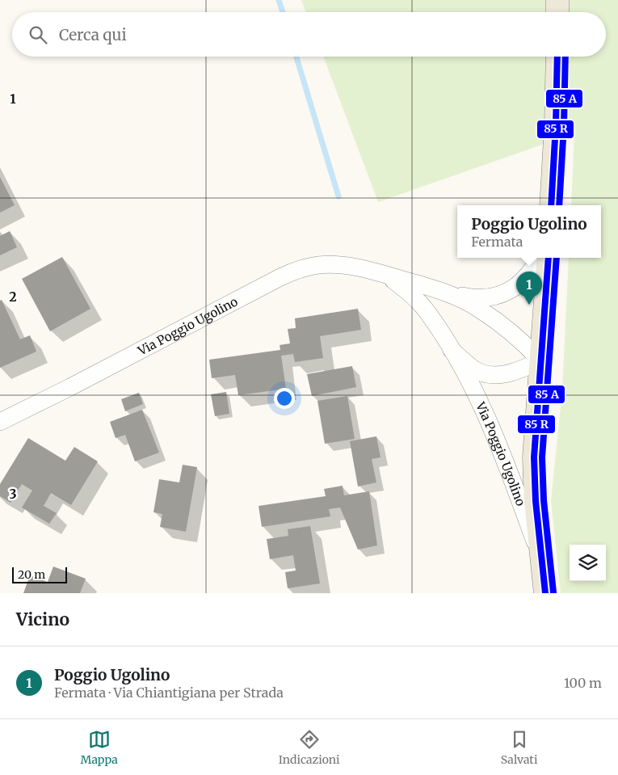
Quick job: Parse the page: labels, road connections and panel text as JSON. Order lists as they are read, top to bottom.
{
  "streets": {
    "street": ["Via Poggio Ugolino"]
  },
  "scale_bar": "20 m",
  "page": {
    "search": "Cerca qui",
    "popup": ["Poggio Ugolino", "Fermata"],
    "pins": "1",
    "scale": "20 m",
    "heading": "Vicino",
    "list": [
      {
        "mark": "1",
        "name": "Poggio Ugolino",
        "note": "Fermata · Via Chiantigiana per Strada",
        "value": "100 m"
      }
    ],
    "nav": ["Mappa", "Indicazioni", "Salvati"]
  },
  "grid": {
    "rows": ["1", "2", "3"]
  }
}
